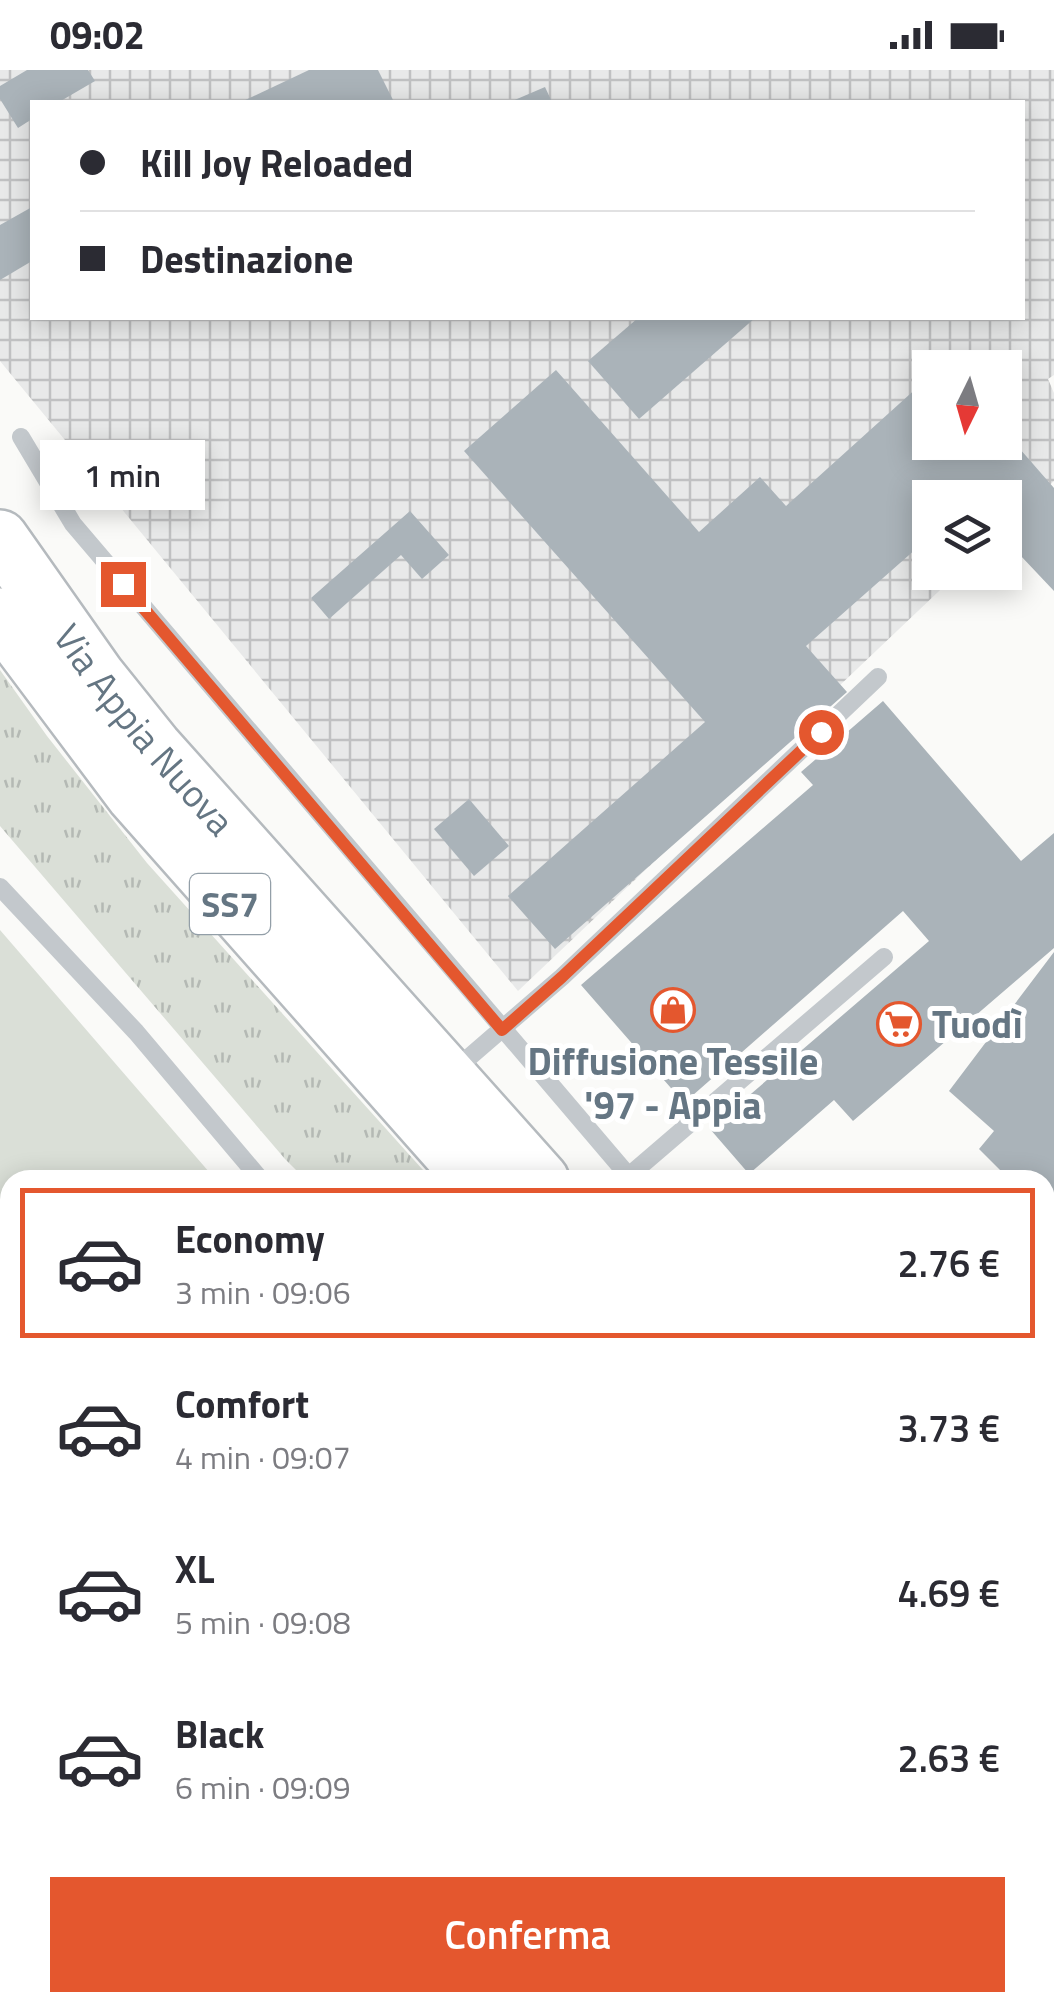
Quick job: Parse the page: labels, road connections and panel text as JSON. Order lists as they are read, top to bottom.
{
  "streets": {
    "main road": ["Via Appia Nuova", "SS7"]
  },
  "places": {
    "shop": ["Diffusione Tessile '97 - Appia"],
    "supermarket": ["Tuodì"]
  },
  "north": "bottom",
  "page": {
    "status": "09:02",
    "banner": ["Kill Joy Reloaded", "Destinazione"],
    "bubble": "1 min",
    "list": [
      {
        "name": "Economy",
        "note": "3 min · 09:06",
        "value": "2.76 €"
      },
      {
        "name": "Comfort",
        "note": "4 min · 09:07",
        "value": "3.73 €"
      },
      {
        "name": "XL",
        "note": "5 min · 09:08",
        "value": "4.69 €"
      },
      {
        "name": "Black",
        "note": "6 min · 09:09",
        "value": "2.63 €"
      }
    ],
    "buttons": "Conferma"
  }
}
